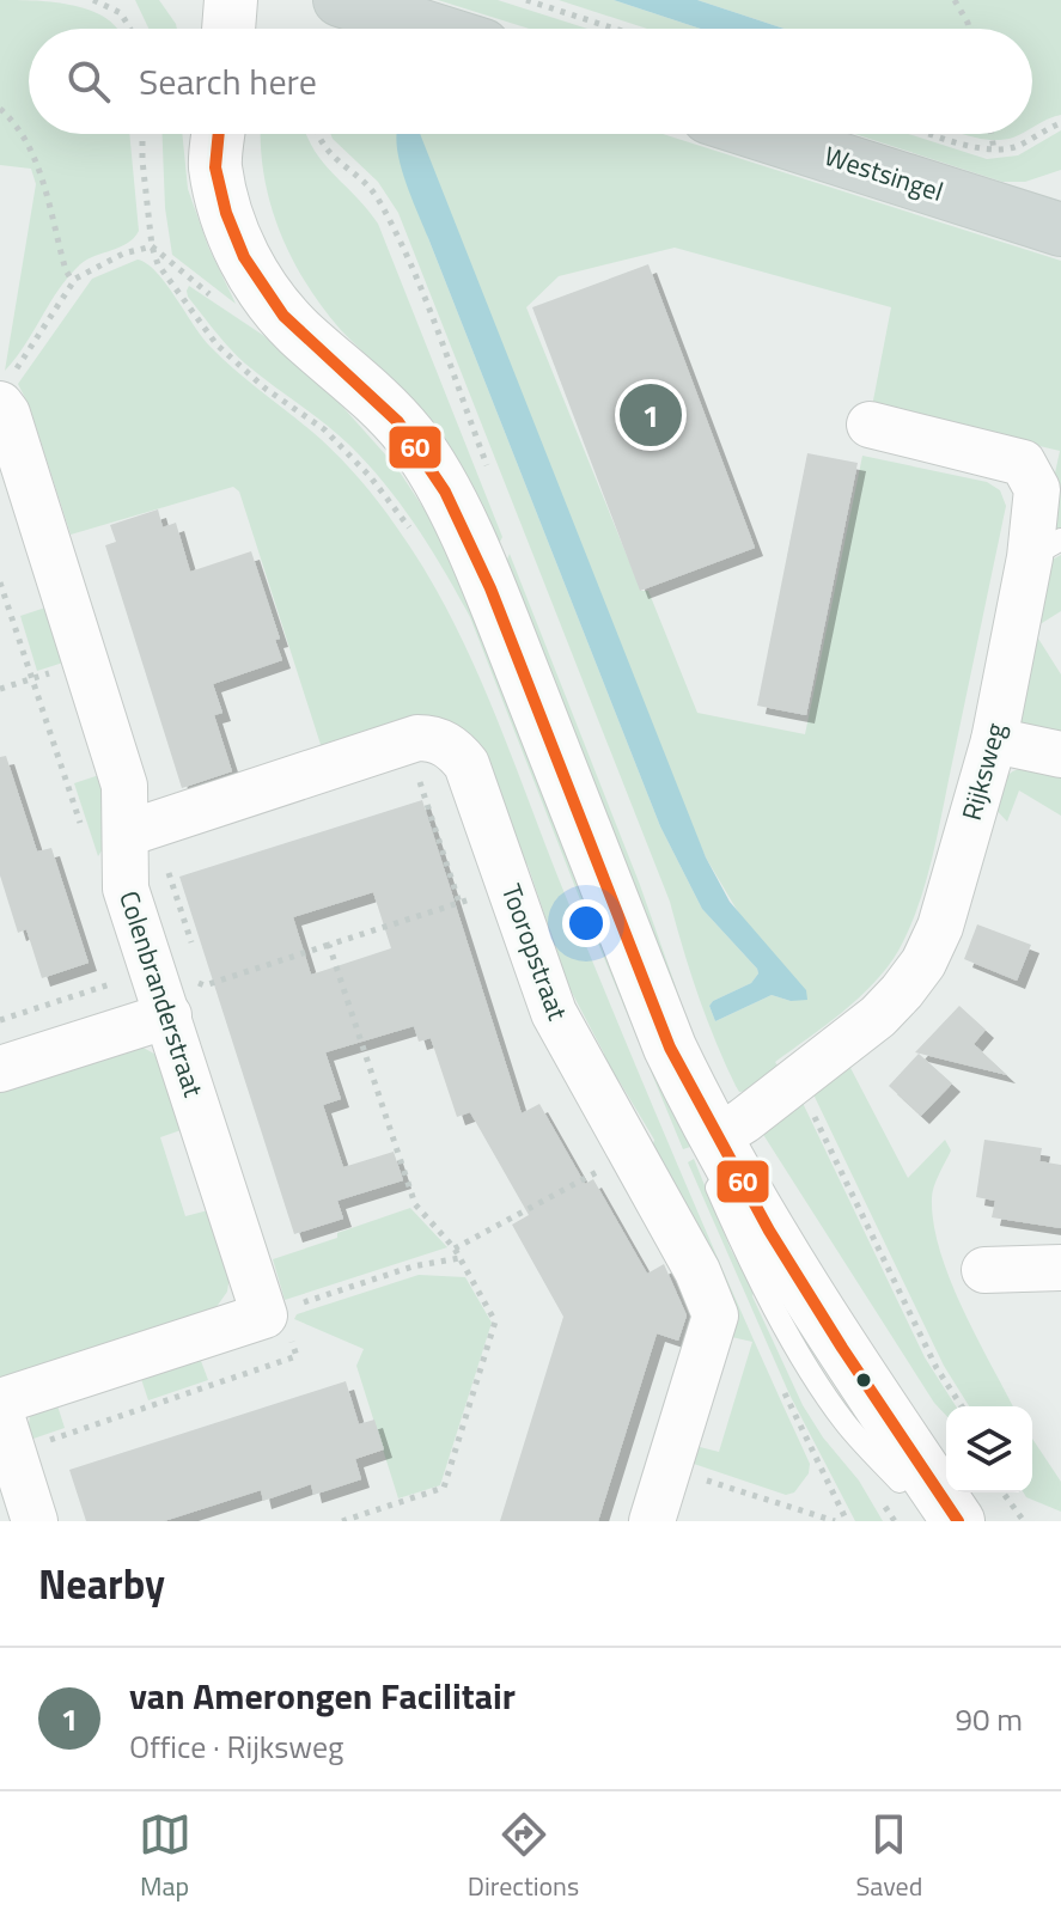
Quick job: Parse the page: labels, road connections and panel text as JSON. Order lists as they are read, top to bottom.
{
  "streets": {
    "main road": ["Westsingel"],
    "street": ["Rijksweg", "Tooropstraat", "Colenbranderstraat"]
  },
  "crossings": [
    ["Tooropstraat", "Colenbranderstraat"]
  ],
  "lines": ["transit line 60"],
  "page": {
    "search": "Search here",
    "pins": "1",
    "heading": "Nearby",
    "list": [
      {
        "mark": "1",
        "name": "van Amerongen Facilitair",
        "note": "Office · Rijksweg",
        "value": "90 m"
      }
    ],
    "nav": ["Map", "Directions", "Saved"]
  }
}
